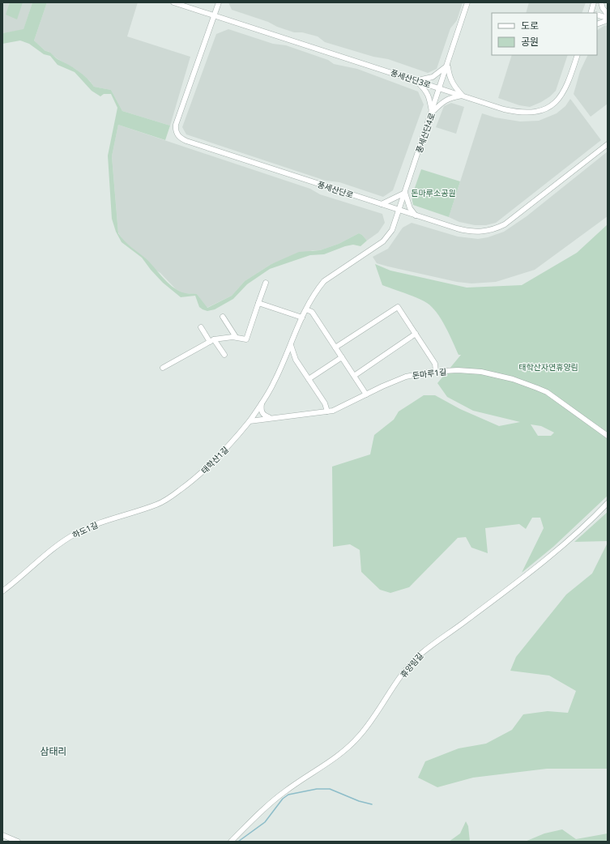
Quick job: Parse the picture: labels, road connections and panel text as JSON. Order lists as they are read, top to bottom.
{
  "streets": {
    "street": [
      "풍세산단3로",
      "풍세산단4로",
      "풍세산단로",
      "돈마루1길",
      "태학산1길",
      "하도1길",
      "휴양림길"
    ]
  },
  "crossings": [
    ["풍세산단3로", "풍세산단4로"],
    ["풍세산단3로", "풍세산단로"],
    ["풍세산단4로", "풍세산단로"],
    ["풍세산단4로", "돈마루1길"],
    ["풍세산단4로", "태학산1길"],
    ["돈마루1길", "태학산1길"],
    ["태학산1길", "하도1길"]
  ],
  "districts": ["삼태리"],
  "parks": ["돈마루소공원", "태학산자연휴양림"],
  "legend": ["도로", "공원"]
}
